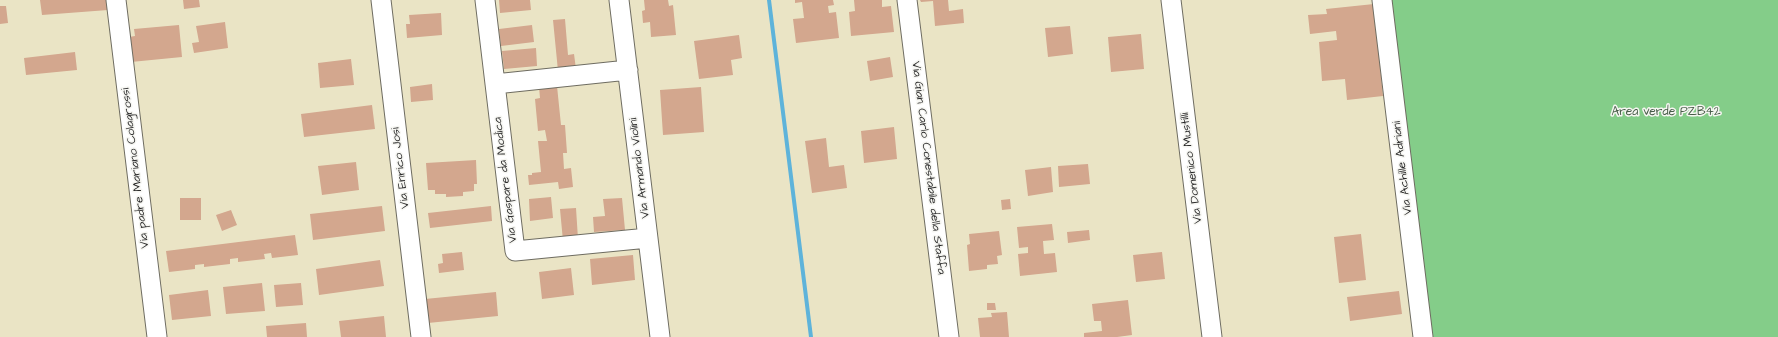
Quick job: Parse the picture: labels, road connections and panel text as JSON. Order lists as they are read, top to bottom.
{
  "streets": {
    "street": [
      "Via padre Mariano Colagrossi",
      "Via Enrico Josi",
      "Via Armando Violini",
      "Via Gian Carlo Conestabile della Staffa",
      "Via Domenico Mustilli",
      "Via Achille Adriani",
      "Via Gaspare da Modica"
    ]
  },
  "crossings": [
    ["Via Armando Violini", "Via Gaspare da Modica"]
  ],
  "parks": ["Area verde PZB42"]
}
